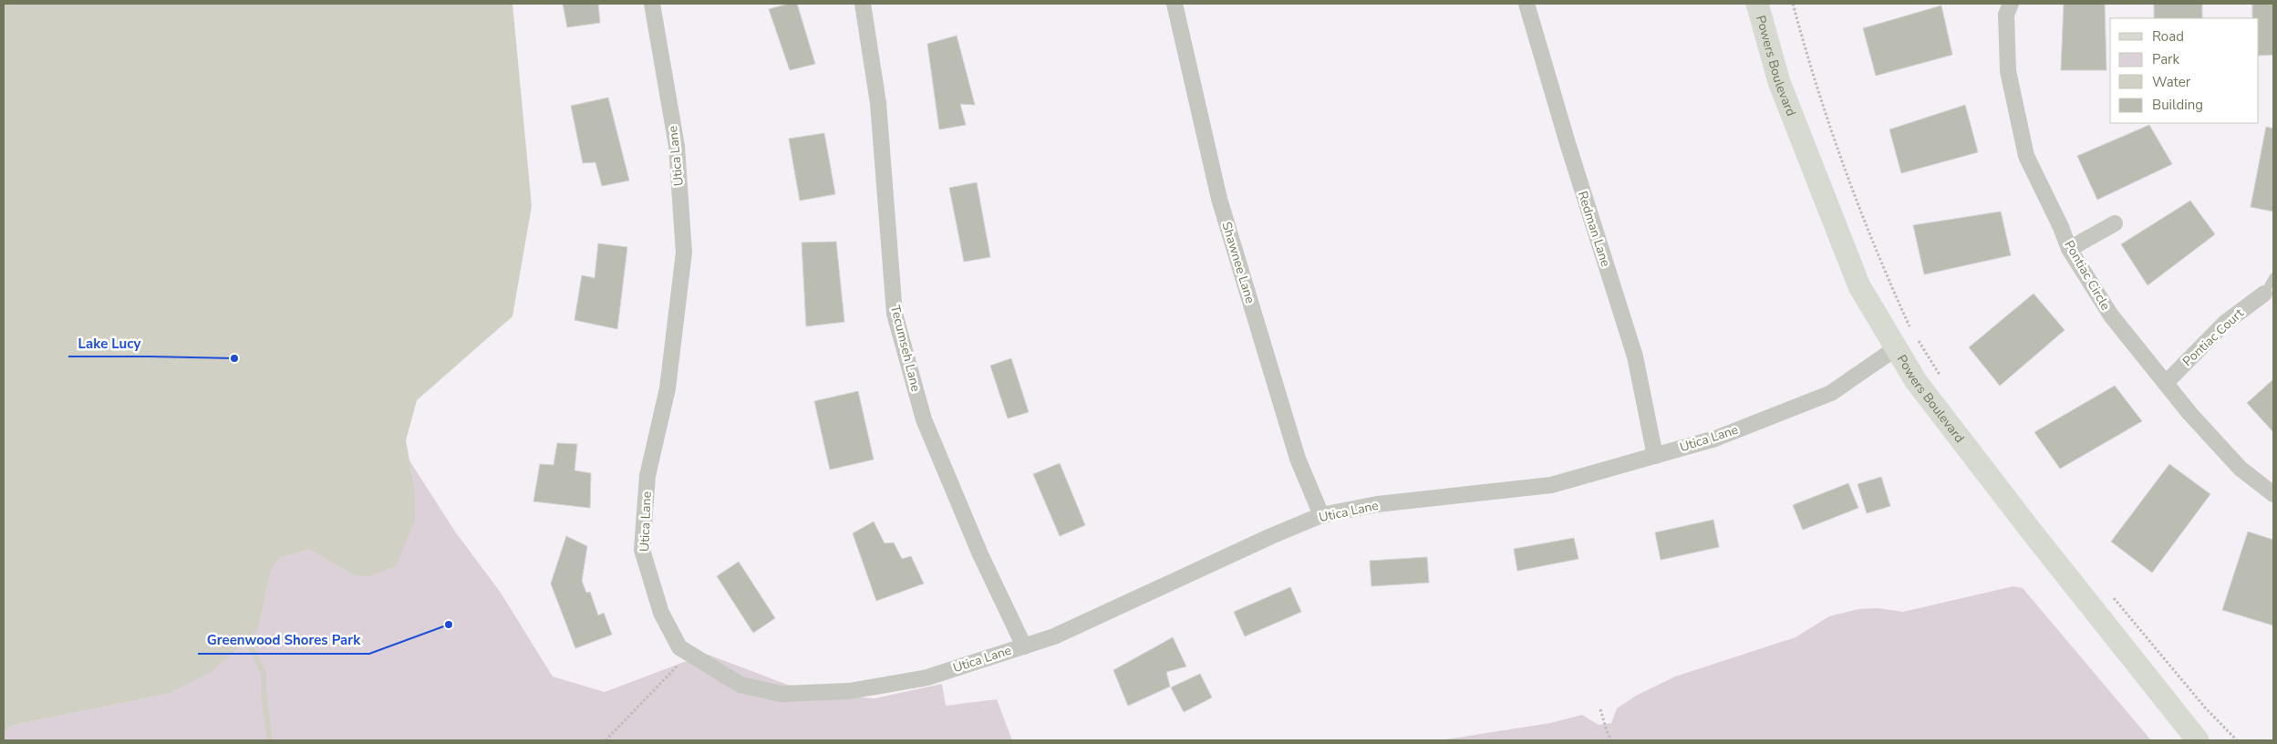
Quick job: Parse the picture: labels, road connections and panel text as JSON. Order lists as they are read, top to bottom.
{
  "streets": {
    "main road": ["Powers Boulevard"],
    "street": [
      "Utica Lane",
      "Redman Lane",
      "Shawnee Lane",
      "Pontiac Circle",
      "Pontiac Court",
      "Tecumseh Lane"
    ]
  },
  "crossings": [
    ["Powers Boulevard", "Utica Lane"],
    ["Utica Lane", "Redman Lane"],
    ["Utica Lane", "Shawnee Lane"],
    ["Utica Lane", "Tecumseh Lane"],
    ["Pontiac Circle", "Pontiac Court"]
  ],
  "places": ["Lake Lucy", "Greenwood Shores Park"],
  "legend": [
    "Road",
    "Park",
    "Water",
    "Building"
  ]
}
